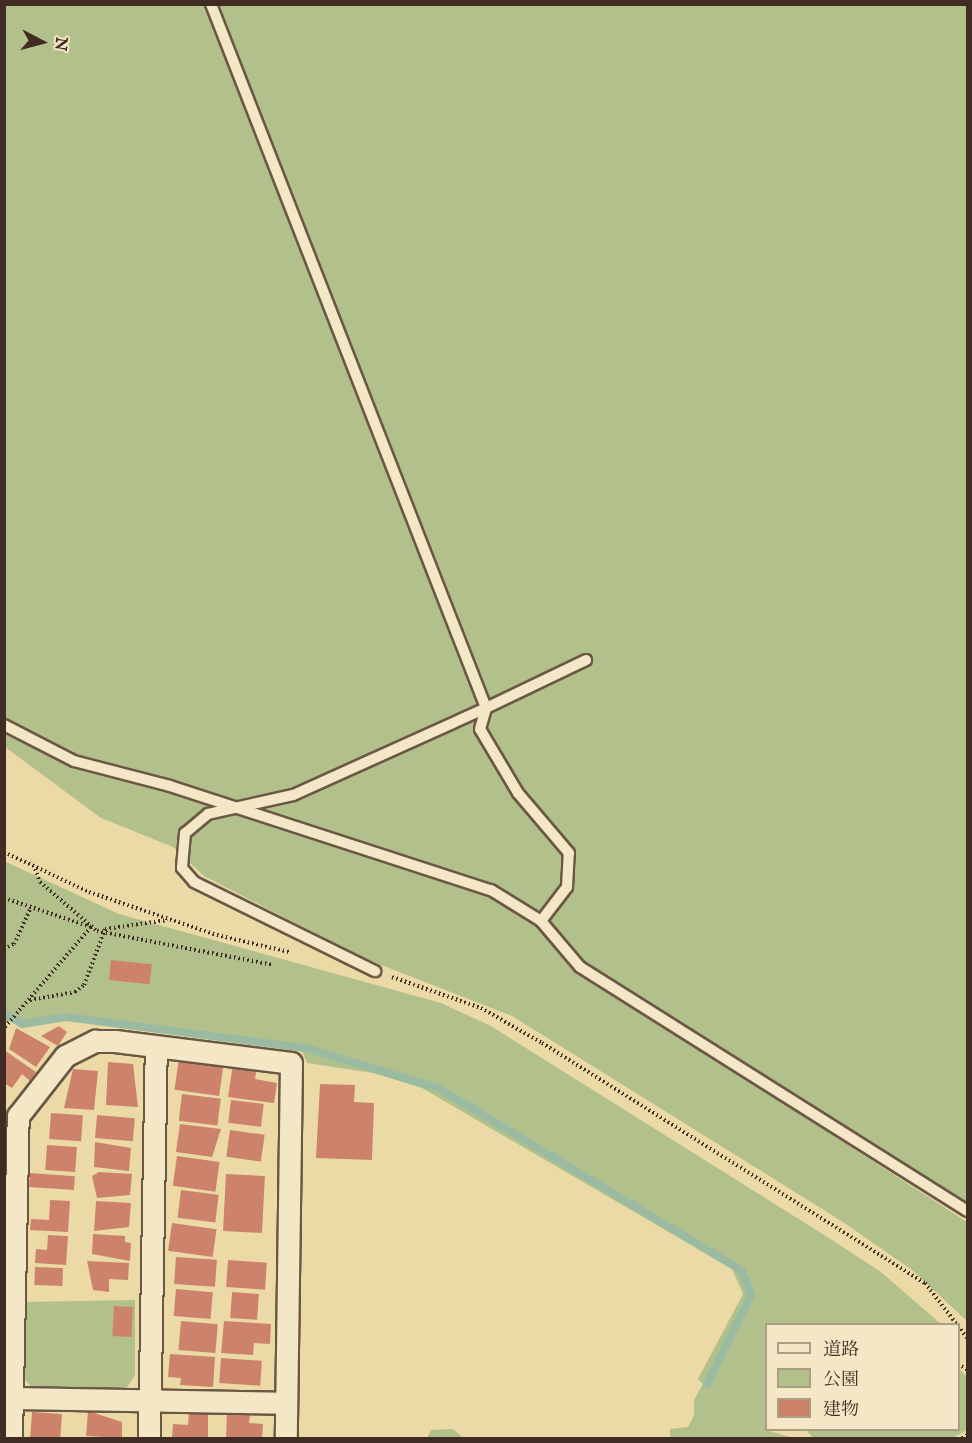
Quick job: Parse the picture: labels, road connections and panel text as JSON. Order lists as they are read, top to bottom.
{
  "legend": ["道路", "公園", "建物"],
  "north": "right"
}
